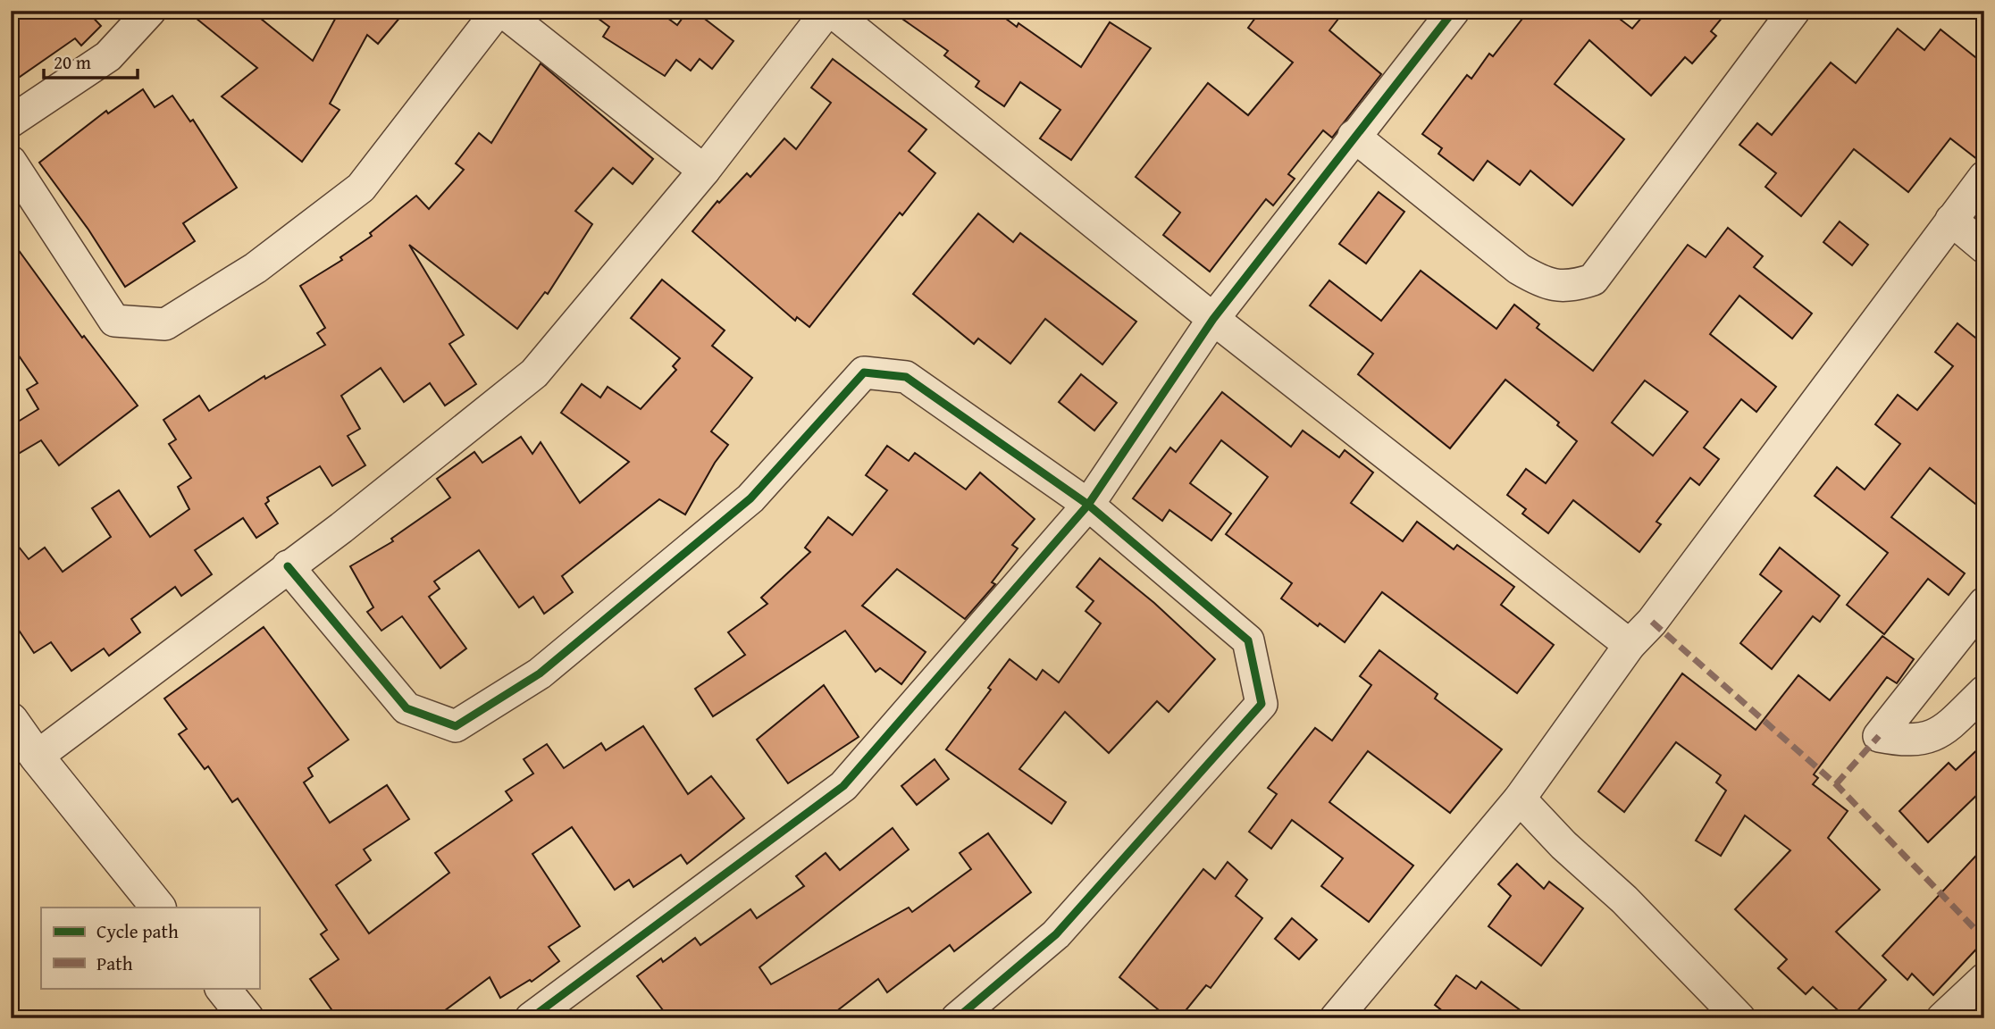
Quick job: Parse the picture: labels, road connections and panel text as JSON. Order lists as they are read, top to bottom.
{
  "legend": ["Cycle path", "Path"],
  "scale_bar": "20 m"
}
